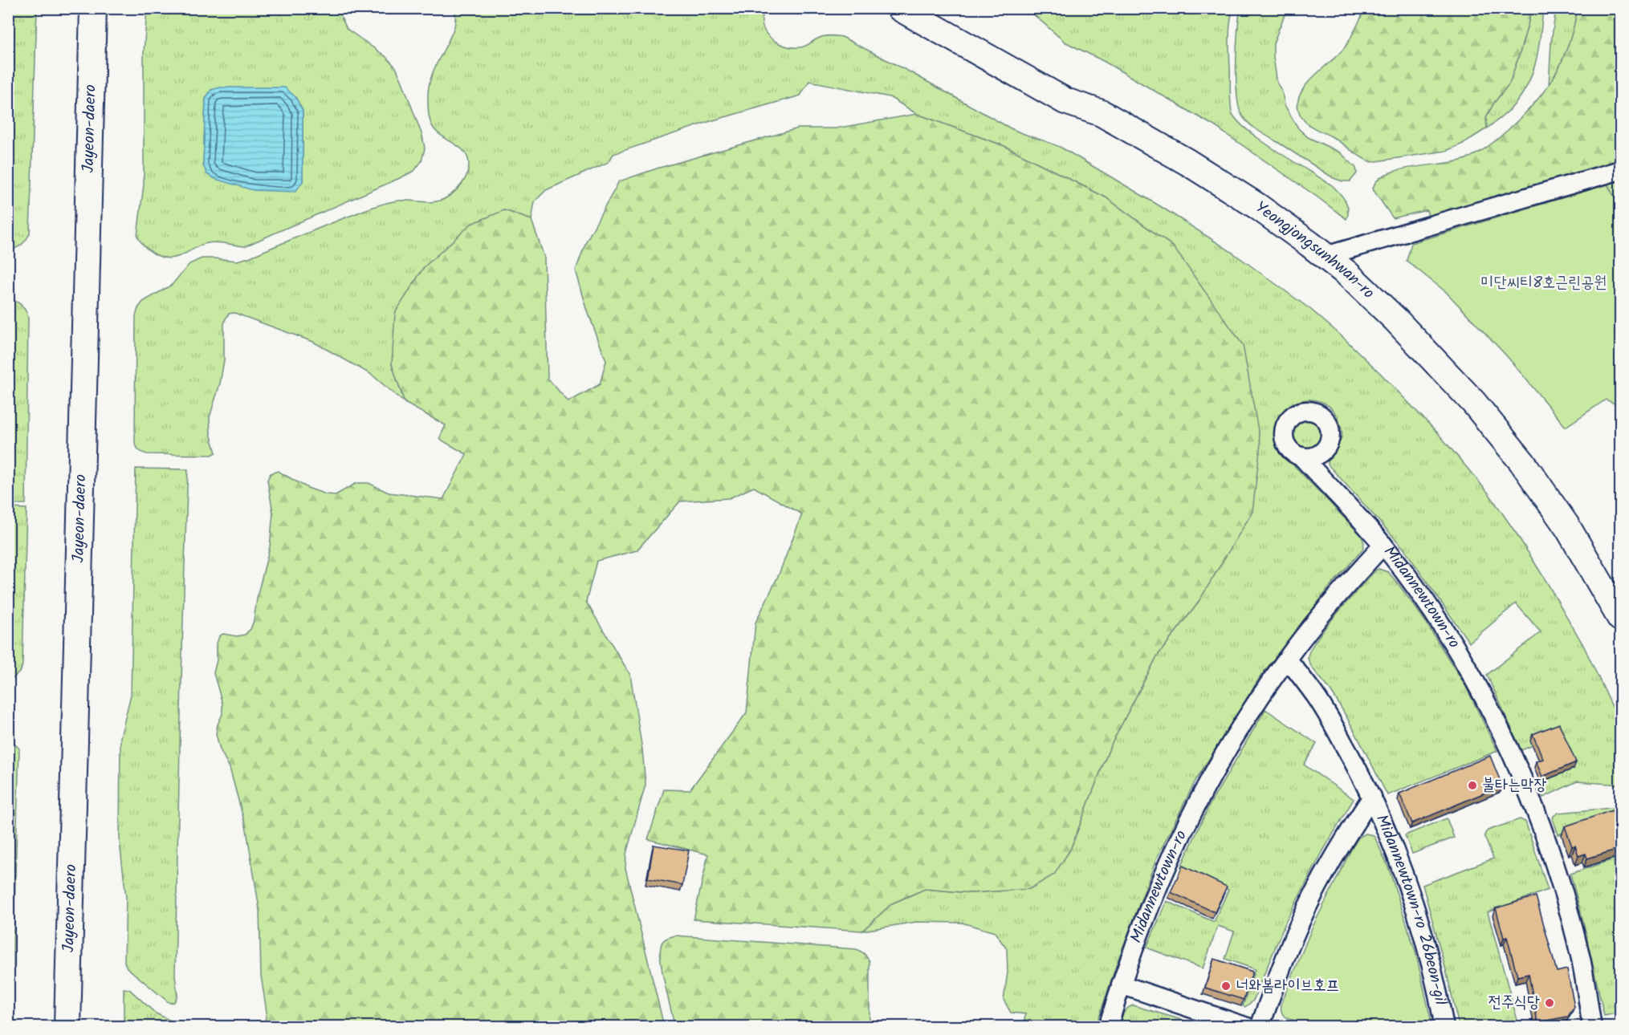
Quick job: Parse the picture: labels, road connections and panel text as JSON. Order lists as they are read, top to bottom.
{
  "streets": {
    "main road": ["Jayeon-daero", "Yeongjongsunhwan-ro"],
    "street": ["Midannewtown-ro", "Midannewtown-ro 26beon-gil"]
  },
  "crossings": [
    ["Midannewtown-ro", "Midannewtown-ro 26beon-gil"]
  ],
  "parks": ["미단씨티8호근린공원"],
  "places": ["불타는막장", "너와봄라이브호프", "전주식당"]
}
